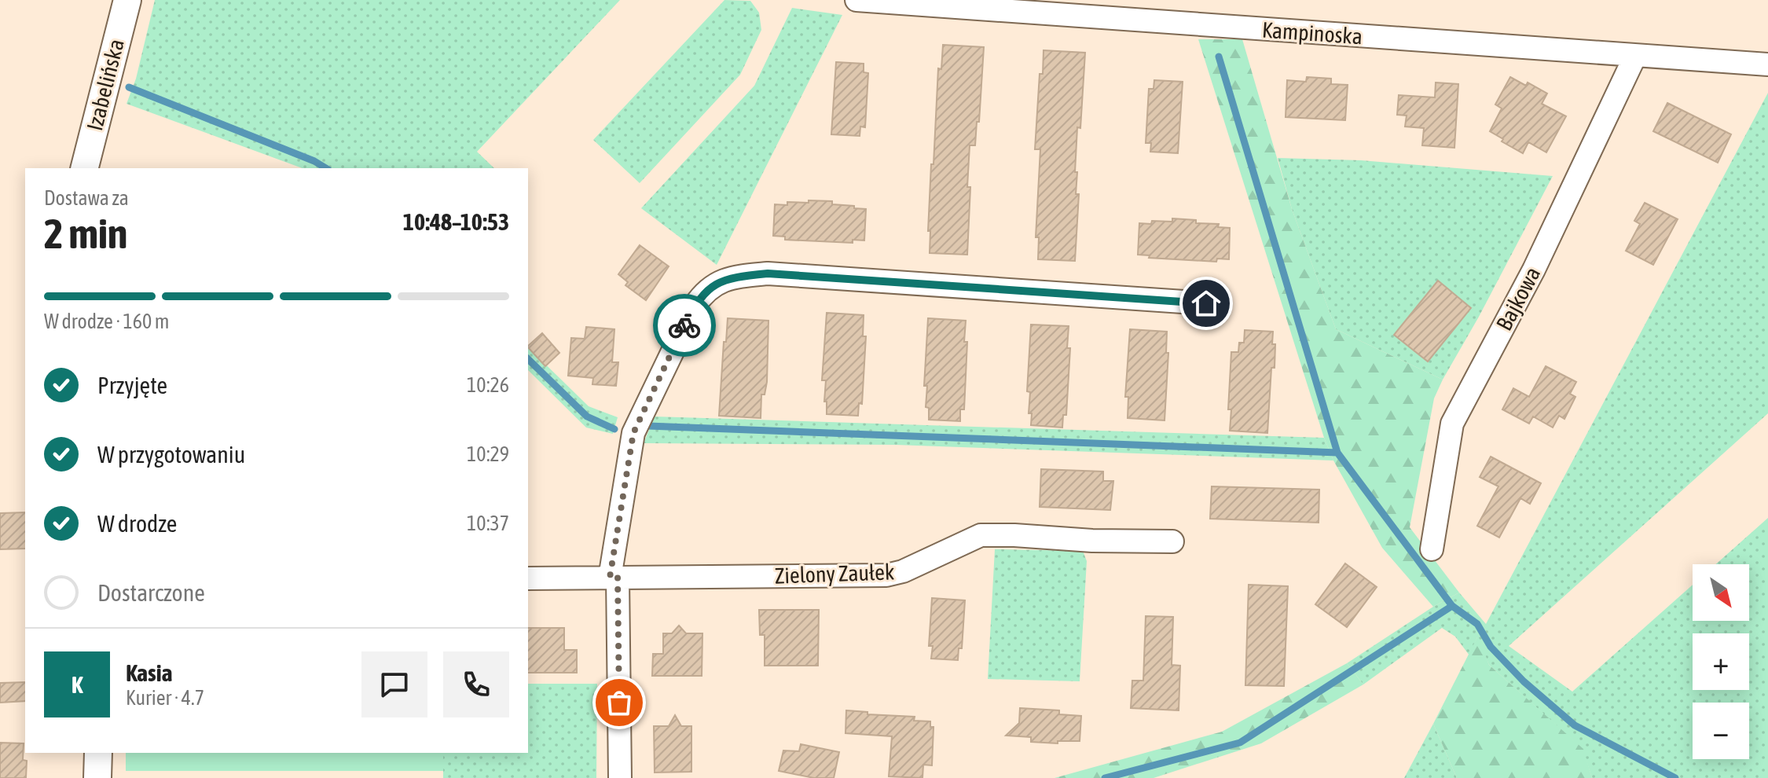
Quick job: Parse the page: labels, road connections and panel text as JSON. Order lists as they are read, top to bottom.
{
  "streets": {
    "street": [
      "Kampinoska",
      "Izabelińska",
      "Bajkowa",
      "Zielony Zaułek"
    ]
  },
  "crossings": [
    ["Kampinoska", "Bajkowa"]
  ],
  "north": "bottom right",
  "page": {
    "heading": ["2 min", "Dostawa za", "10:48–10:53"],
    "panel": ["Kasia", "Kurier · 4.7"],
    "bar": "W drodze · 160 m",
    "list": [
      ["Przyjęte", "10:26"],
      ["W przygotowaniu", "10:29"],
      ["W drodze", "10:37"],
      "Dostarczone"
    ],
    "map_buttons": ["+", "−"],
    "round": "K"
  }
}
